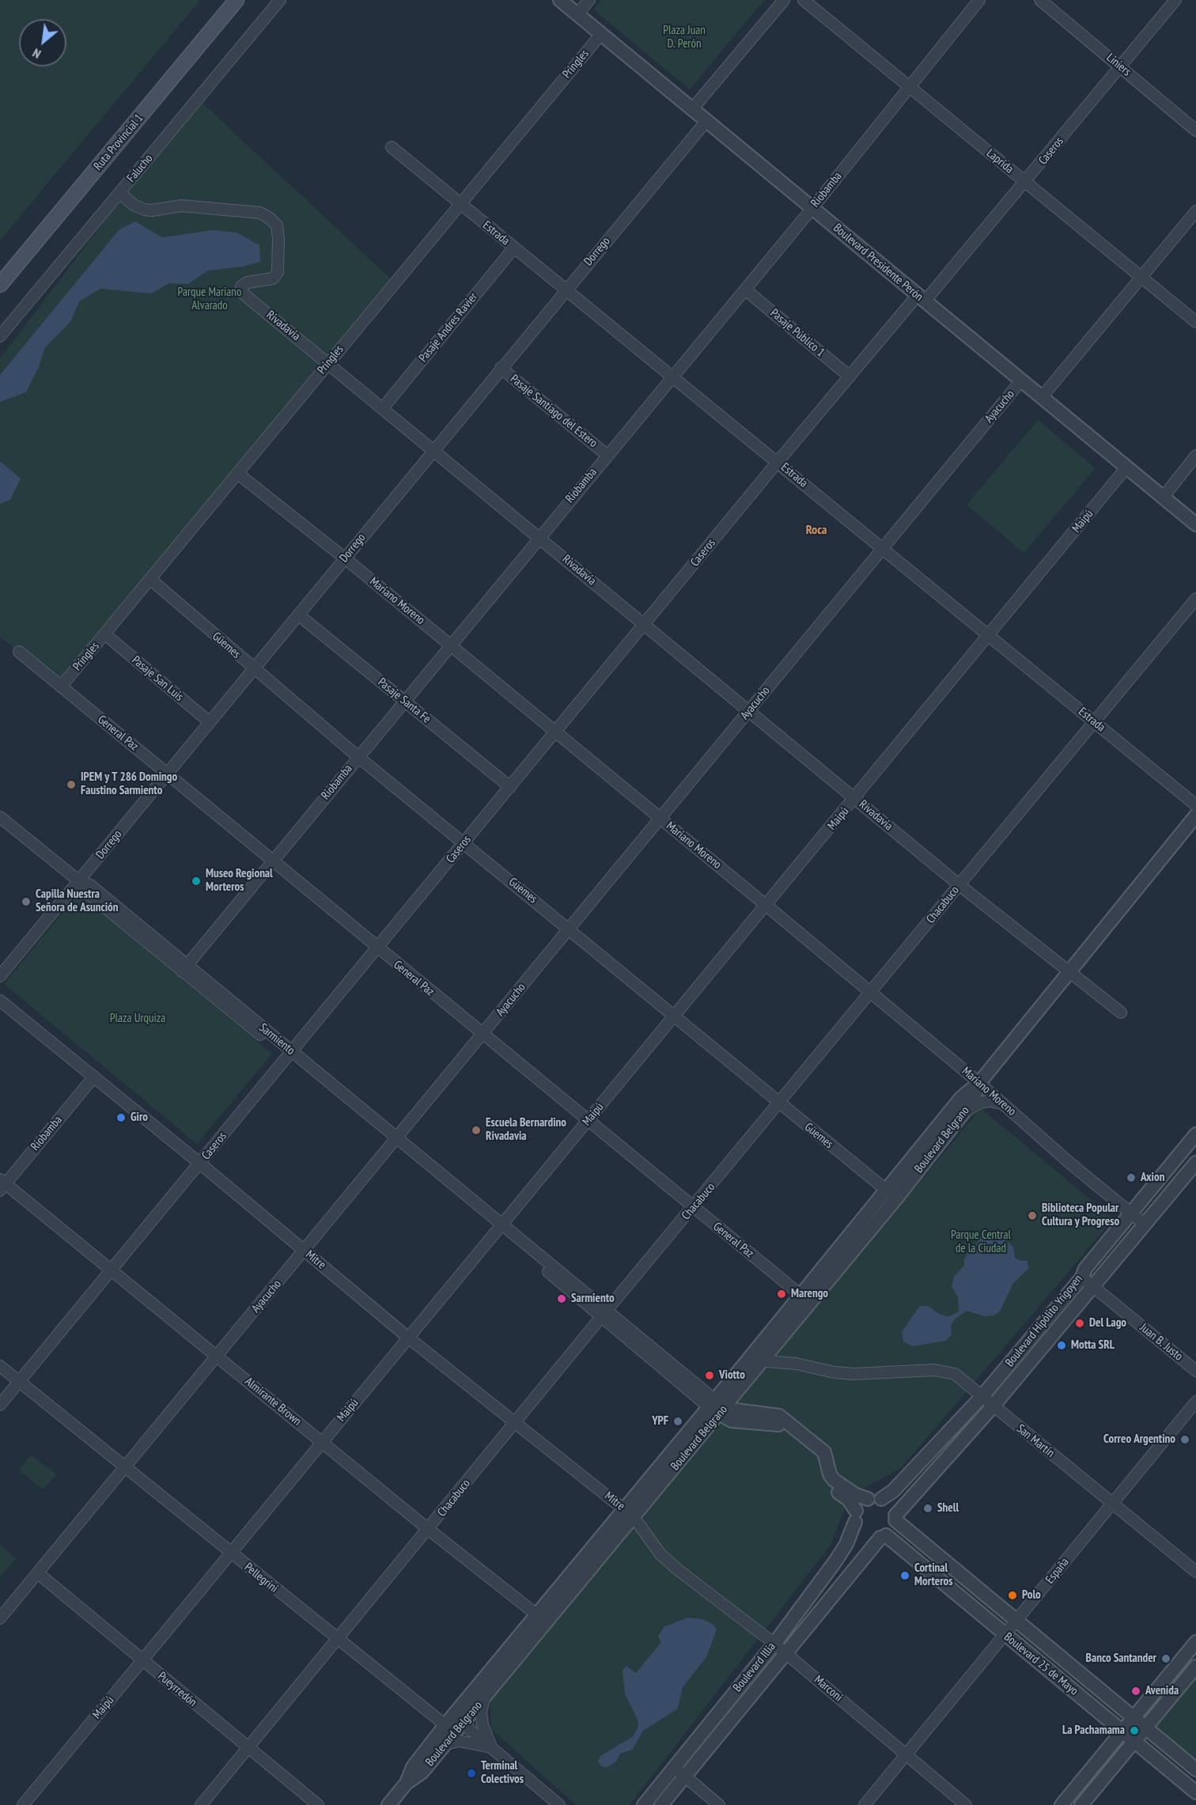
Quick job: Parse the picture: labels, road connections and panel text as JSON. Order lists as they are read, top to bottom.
{
  "streets": {
    "main road": ["Ruta Provincial 1"],
    "street": [
      "Pringles",
      "Liniers",
      "Caseros",
      "Laprida",
      "Falucho",
      "Riobamba",
      "Estrada",
      "Dorrego",
      "Boulevard Presidente Perón",
      "Rivadavia",
      "Pasaje Andres Ravier",
      "Pasaje Público 1",
      "Ayacucho",
      "Pasaje Santiago del Estero",
      "Maipú",
      "Mariano Moreno",
      "Güemes",
      "Pasaje San Luis",
      "Pasaje Santa Fe",
      "General Paz",
      "Chacabuco",
      "Sarmiento",
      "Boulevard Belgrano",
      "Mitre",
      "Boulevard Hipólito Yrigoyen",
      "Juan B. Justo",
      "Almirante Brown",
      "San Martín",
      "España",
      "Pellegrini",
      "Boulevard 25 de Mayo",
      "Boulevard Illia",
      "Marconi",
      "Pueyrredón"
    ]
  },
  "crossings": [
    ["Pringles", "Estrada"],
    ["Pringles", "Boulevard Presidente Perón"],
    ["Pringles", "Rivadavia"],
    ["Pringles", "Mariano Moreno"],
    ["Pringles", "Güemes"],
    ["Pringles", "Pasaje San Luis"],
    ["Pringles", "General Paz"],
    ["Liniers", "Caseros"],
    ["Caseros", "Laprida"],
    ["Caseros", "Estrada"],
    ["Caseros", "Boulevard Presidente Perón"],
    ["Caseros", "Rivadavia"],
    ["Caseros", "Pasaje Público 1"],
    ["Caseros", "Mariano Moreno"],
    ["Caseros", "Güemes"],
    ["Caseros", "Pasaje Santa Fe"],
    ["Caseros", "General Paz"],
    ["Caseros", "Sarmiento"],
    ["Caseros", "Mitre"],
    ["Caseros", "Almirante Brown"],
    ["Caseros", "Pellegrini"],
    ["Laprida", "Riobamba"],
    ["Falucho", "Rivadavia"],
    ["Riobamba", "Estrada"],
    ["Riobamba", "Boulevard Presidente Perón"],
    ["Riobamba", "Rivadavia"],
    ["Riobamba", "Pasaje Público 1"],
    ["Riobamba", "Pasaje Santiago del Estero"],
    ["Riobamba", "Mariano Moreno"],
    ["Riobamba", "Güemes"],
    ["Riobamba", "Pasaje Santa Fe"],
    ["Riobamba", "General Paz"],
    ["Riobamba", "Sarmiento"],
    ["Riobamba", "Mitre"],
    ["Riobamba", "Almirante Brown"],
    ["Estrada", "Dorrego"],
    ["Estrada", "Pasaje Andres Ravier"],
    ["Estrada", "Ayacucho"],
    ["Estrada", "Maipú"],
    ["Estrada", "Chacabuco"],
    ["Dorrego", "Boulevard Presidente Perón"],
    ["Dorrego", "Rivadavia"],
    ["Dorrego", "Pasaje Santiago del Estero"],
    ["Dorrego", "Mariano Moreno"],
    ["Dorrego", "Güemes"],
    ["Dorrego", "Pasaje San Luis"],
    ["Dorrego", "Pasaje Santa Fe"],
    ["Dorrego", "General Paz"],
    ["Dorrego", "Sarmiento"],
    ["Boulevard Presidente Perón", "Ayacucho"],
    ["Boulevard Presidente Perón", "Maipú"],
    ["Rivadavia", "Pasaje Andres Ravier"],
    ["Rivadavia", "Ayacucho"],
    ["Rivadavia", "Maipú"],
    ["Rivadavia", "Chacabuco"],
    ["Rivadavia", "Boulevard Belgrano"],
    ["Ayacucho", "Mariano Moreno"],
    ["Ayacucho", "Güemes"],
    ["Ayacucho", "General Paz"],
    ["Ayacucho", "Sarmiento"],
    ["Ayacucho", "Mitre"],
    ["Ayacucho", "Almirante Brown"],
    ["Ayacucho", "Pellegrini"],
    ["Ayacucho", "Pueyrredón"],
    ["Maipú", "Mariano Moreno"],
    ["Maipú", "Güemes"],
    ["Maipú", "General Paz"],
    ["Maipú", "Sarmiento"],
    ["Maipú", "Mitre"],
    ["Maipú", "Almirante Brown"],
    ["Maipú", "Pellegrini"],
    ["Maipú", "Pueyrredón"],
    ["Mariano Moreno", "Chacabuco"],
    ["Mariano Moreno", "Boulevard Belgrano"],
    ["Mariano Moreno", "Boulevard Hipólito Yrigoyen"],
    ["Güemes", "Chacabuco"],
    ["Güemes", "Boulevard Belgrano"],
    ["General Paz", "Chacabuco"],
    ["General Paz", "Boulevard Belgrano"],
    ["Chacabuco", "Sarmiento"],
    ["Chacabuco", "Mitre"],
    ["Chacabuco", "Almirante Brown"],
    ["Chacabuco", "Pellegrini"],
    ["Chacabuco", "Pueyrredón"],
    ["Sarmiento", "Boulevard Belgrano"],
    ["Boulevard Belgrano", "Mitre"],
    ["Boulevard Belgrano", "Almirante Brown"],
    ["Boulevard Belgrano", "San Martín"],
    ["Boulevard Belgrano", "Pellegrini"],
    ["Mitre", "Marconi"],
    ["Boulevard Hipólito Yrigoyen", "Juan B. Justo"],
    ["Boulevard Hipólito Yrigoyen", "San Martín"],
    ["Boulevard Hipólito Yrigoyen", "Boulevard 25 de Mayo"],
    ["San Martín", "España"],
    ["España", "Boulevard 25 de Mayo"],
    ["España", "Marconi"],
    ["Boulevard 25 de Mayo", "Boulevard Illia"],
    ["Boulevard Illia", "Marconi"]
  ],
  "districts": ["Roca"],
  "parks": [
    "Plaza Juan D. Perón",
    "Parque Mariano Alvarado",
    "Plaza Urquiza",
    "Parque Central de la Ciudad"
  ],
  "places": [
    "IPEM y T 286 Domingo Faustino Sarmiento",
    "Museo Regional Morteros",
    "Capilla Nuestra Señora de Asunción",
    "Giro",
    "Escuela Bernardino Rivadavia",
    "Axion",
    "Biblioteca Popular Cultura y Progreso",
    "Marengo",
    "Sarmiento",
    "Del Lago",
    "Motta SRL",
    "Viotto",
    "YPF",
    "Correo Argentino",
    "Shell",
    "Cortinal Morteros",
    "Polo",
    "Banco Santander",
    "Avenida",
    "La Pachamama",
    "Terminal Colectivos"
  ],
  "north": "bottom left"
}
